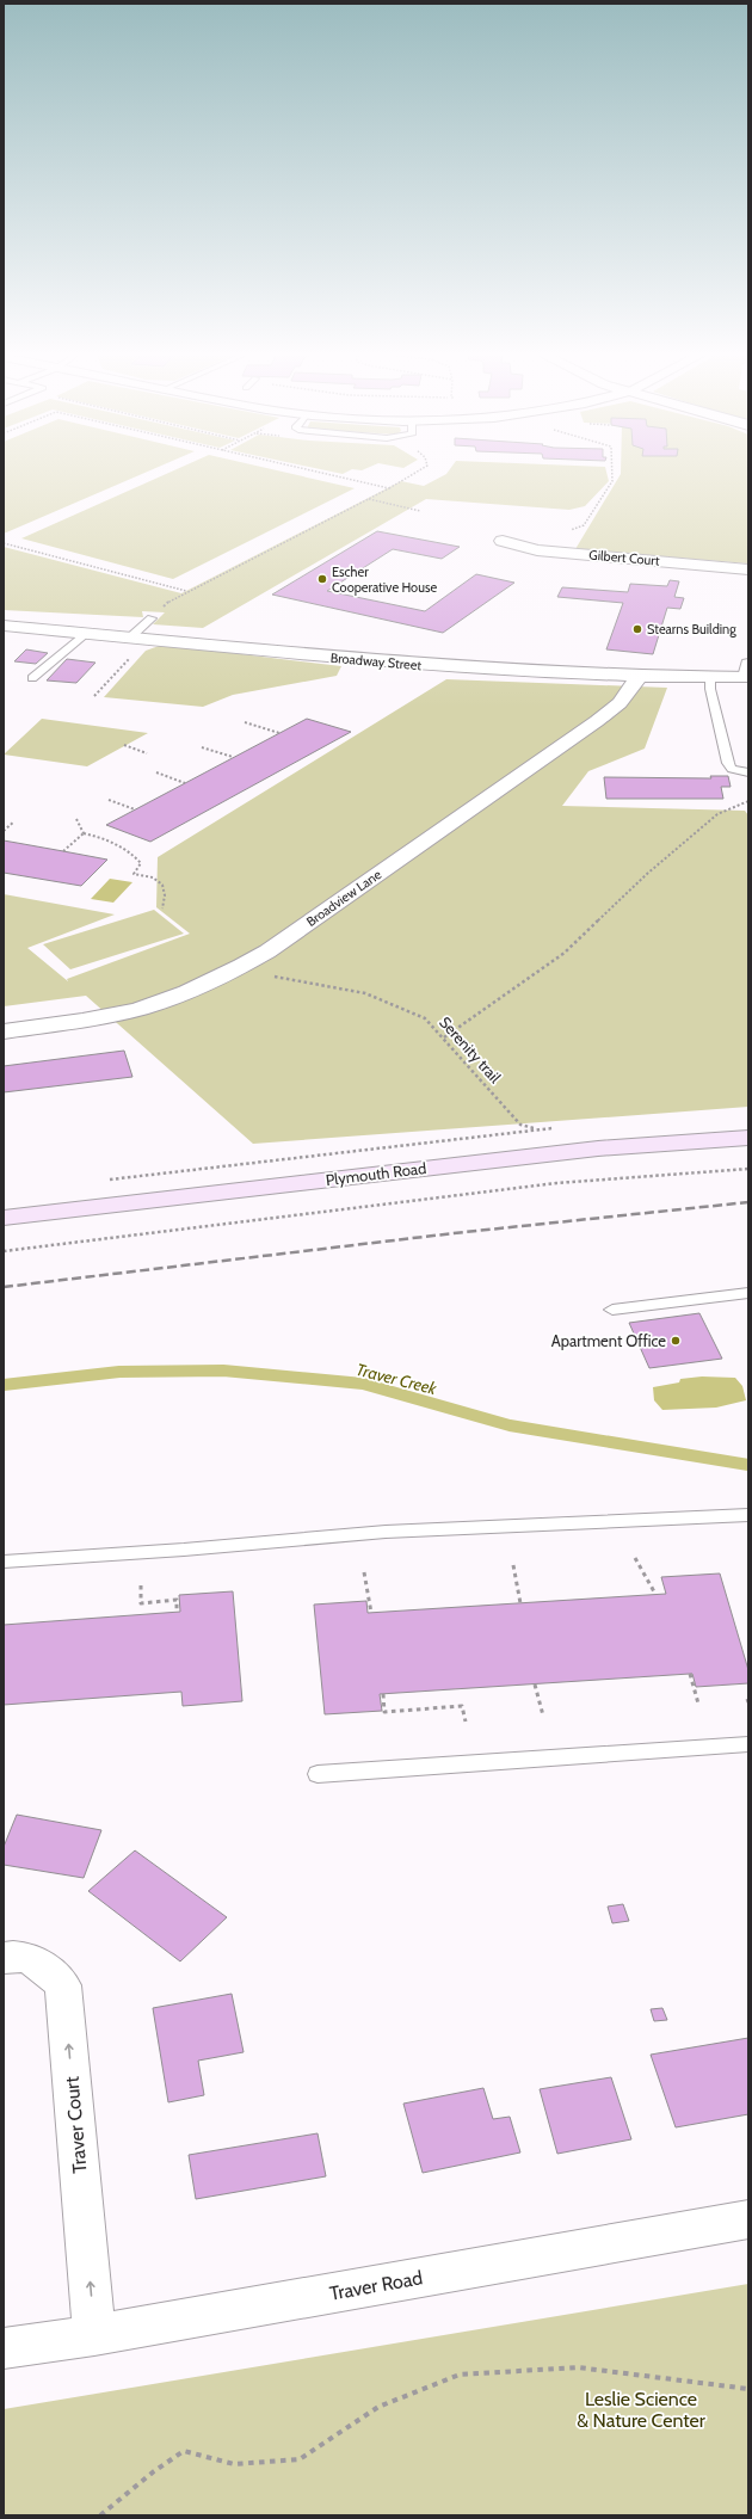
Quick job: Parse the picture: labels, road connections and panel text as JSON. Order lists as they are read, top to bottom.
{
  "streets": {
    "main road": ["Plymouth Road"],
    "street": [
      "Gilbert Court",
      "Broadway Street",
      "Broadview Lane",
      "Traver Court",
      "Traver Road"
    ],
    "path": ["Serenity trail"]
  },
  "crossings": [
    ["Broadway Street", "Broadview Lane"],
    ["Broadview Lane", "Serenity trail"],
    ["Traver Court", "Traver Road"]
  ],
  "one_way": ["Traver Court"],
  "water": ["Traver Creek"],
  "parks": ["Leslie Science & Nature Center"],
  "places": ["Escher Cooperative House", "Stearns Building", "Apartment Office"]
}
